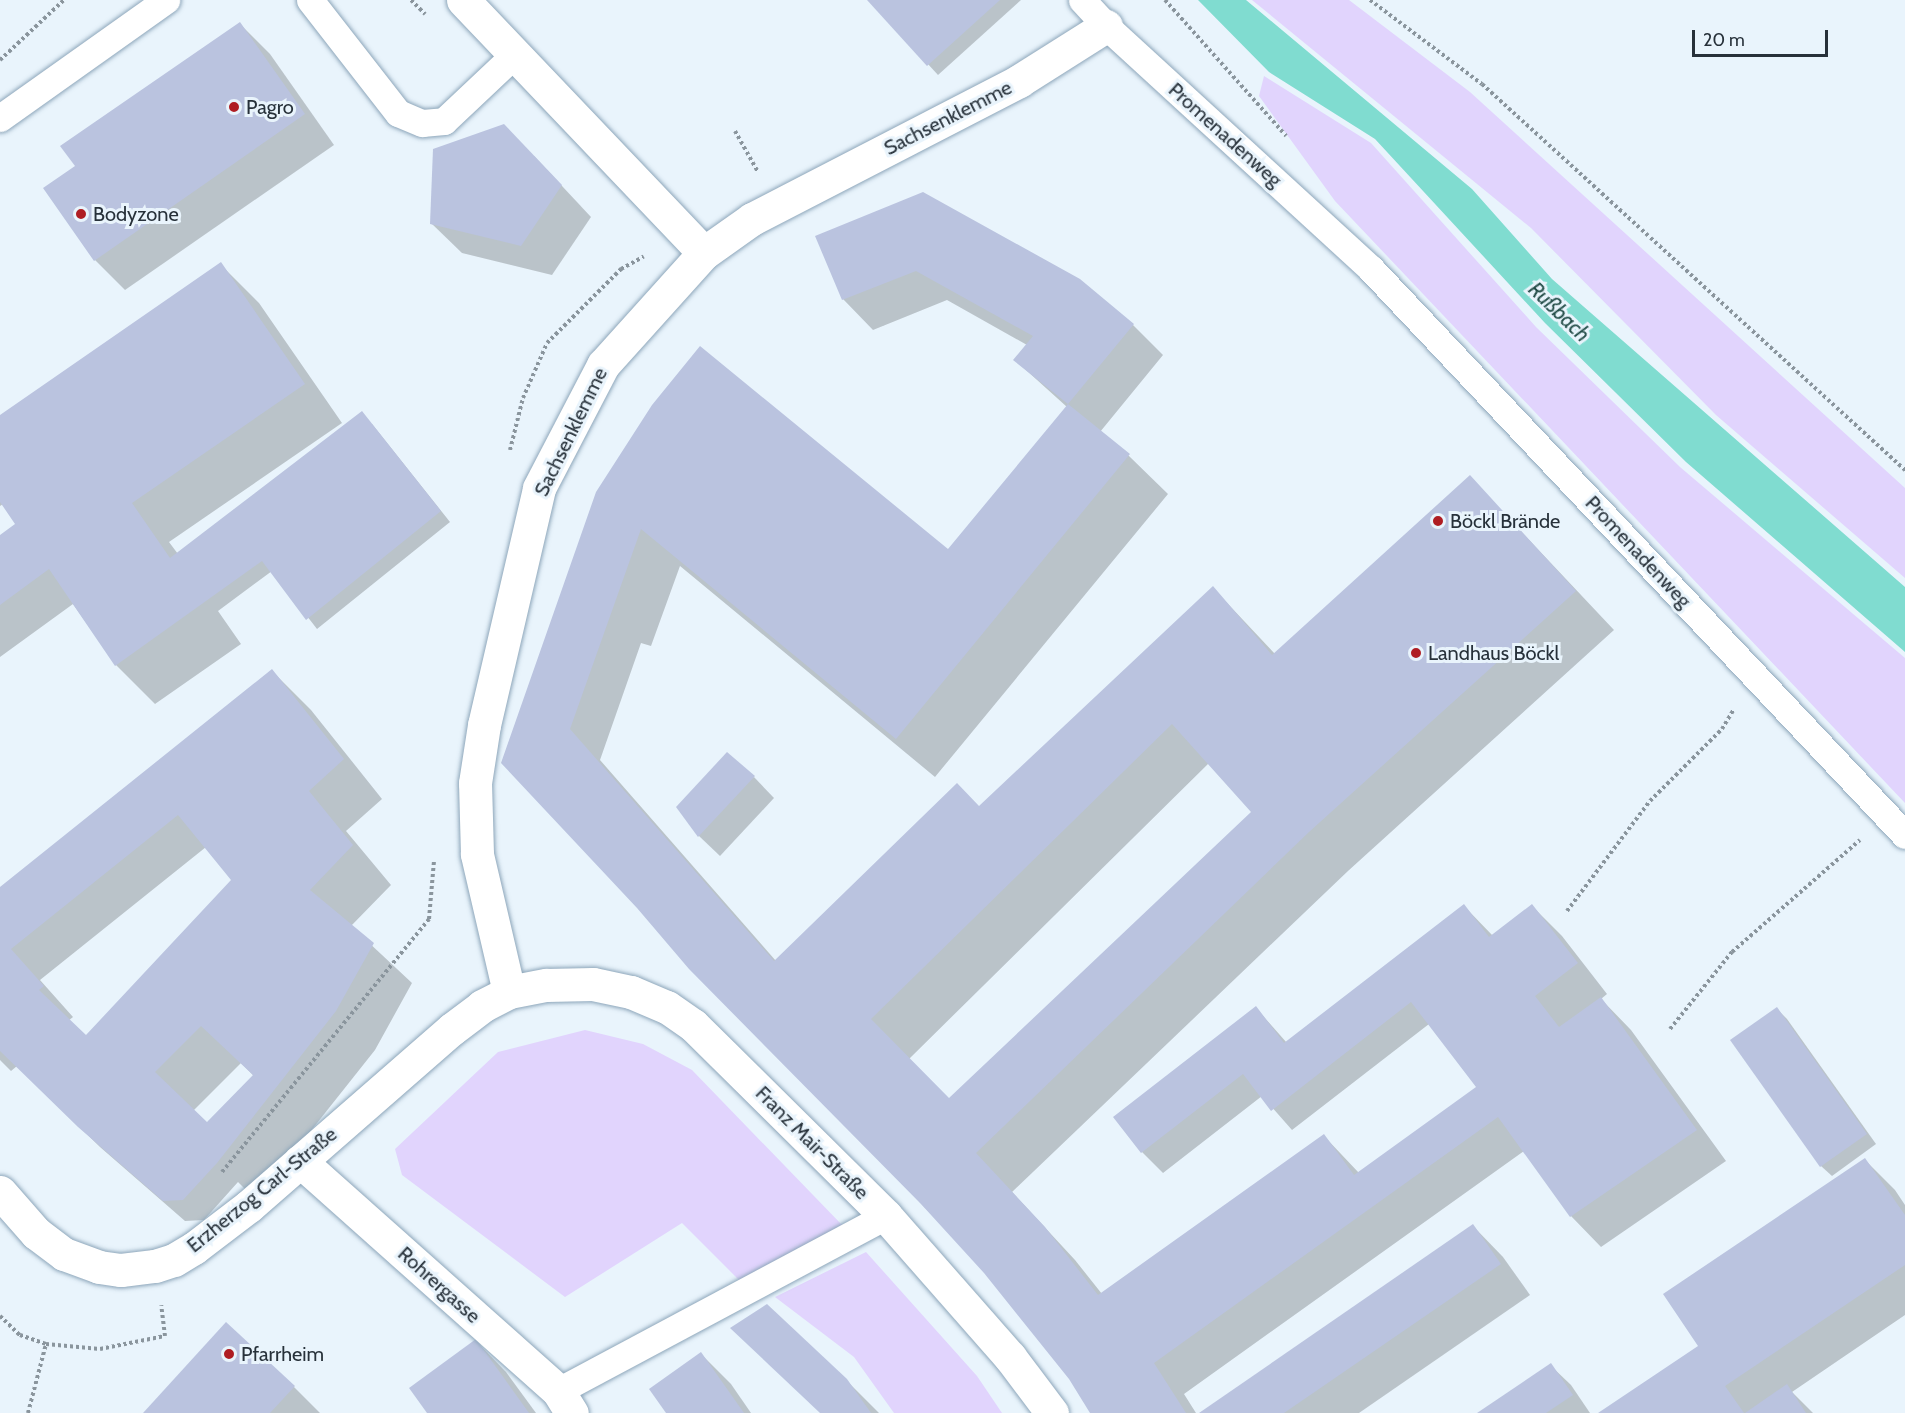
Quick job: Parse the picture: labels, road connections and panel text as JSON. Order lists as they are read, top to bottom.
{
  "streets": {
    "street": [
      "Sachsenklemme",
      "Franz Mair-Straße",
      "Erzherzog Carl-Straße",
      "Rohrergasse"
    ],
    "lane": ["Promenadenweg"]
  },
  "crossings": [
    ["Sachsenklemme", "Promenadenweg"],
    ["Sachsenklemme", "Franz Mair-Straße"],
    ["Sachsenklemme", "Erzherzog Carl-Straße"],
    ["Franz Mair-Straße", "Erzherzog Carl-Straße"],
    ["Erzherzog Carl-Straße", "Rohrergasse"]
  ],
  "water": ["Rußbach"],
  "places": [
    "Pagro",
    "Bodyzone",
    "Böckl Brände",
    "Landhaus Böckl",
    "Pfarrheim"
  ],
  "scale_bar": "20 m"
}
